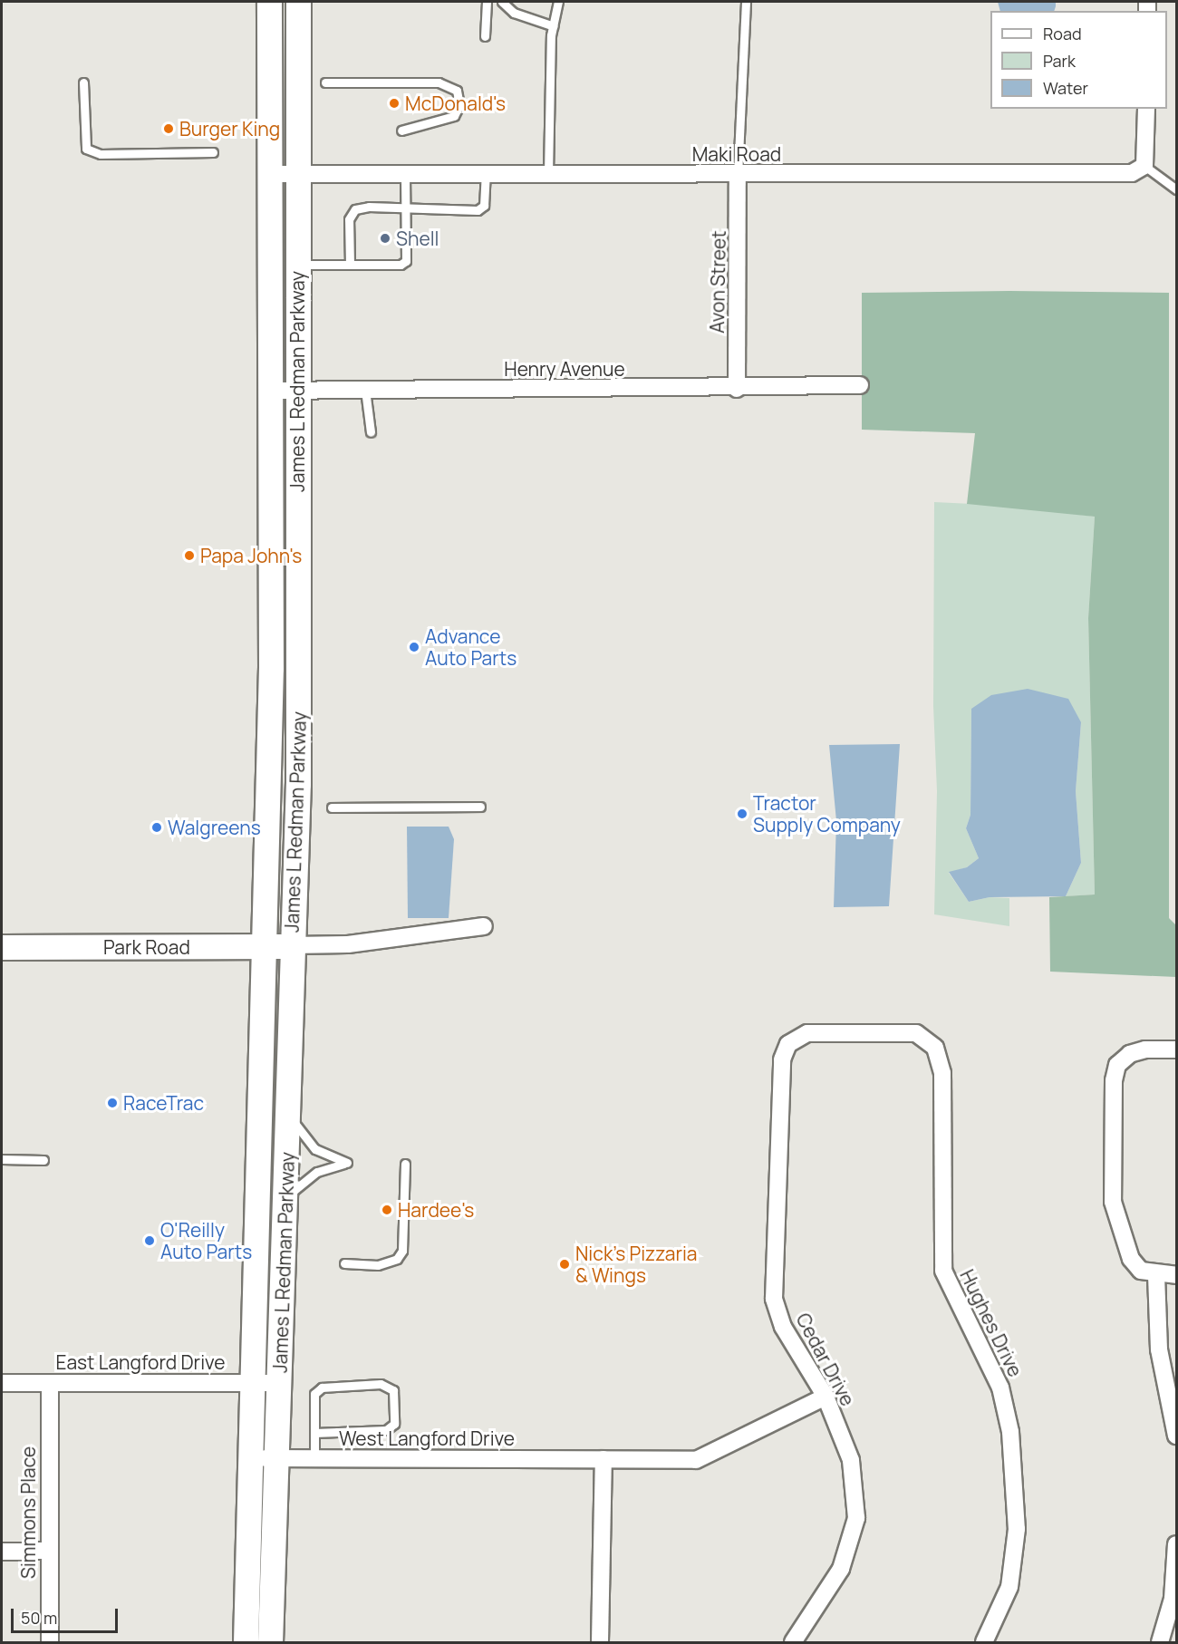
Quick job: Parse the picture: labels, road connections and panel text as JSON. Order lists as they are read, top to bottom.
{
  "streets": {
    "main road": ["James L Redman Parkway", "Park Road"],
    "street": [
      "Maki Road",
      "Avon Street",
      "Henry Avenue",
      "Hughes Drive",
      "Cedar Drive",
      "East Langford Drive",
      "West Langford Drive",
      "Simmons Place"
    ]
  },
  "crossings": [
    ["Maki Road", "Avon Street"],
    ["Maki Road", "James L Redman Parkway"],
    ["Avon Street", "Henry Avenue"],
    ["Henry Avenue", "James L Redman Parkway"],
    ["James L Redman Parkway", "Park Road"],
    ["James L Redman Parkway", "East Langford Drive"],
    ["James L Redman Parkway", "West Langford Drive"],
    ["Hughes Drive", "Cedar Drive"],
    ["Cedar Drive", "West Langford Drive"],
    ["East Langford Drive", "Simmons Place"]
  ],
  "places": [
    "McDonald's",
    "Burger King",
    "Shell",
    "Papa John's",
    "Advance Auto Parts",
    "Tractor Supply Company",
    "Walgreens",
    "RaceTrac",
    "Hardee's",
    "O'Reilly Auto Parts",
    "Nick's Pizzaria & Wings"
  ],
  "legend": ["Road", "Park", "Water"],
  "scale_bar": "50 m"
}
